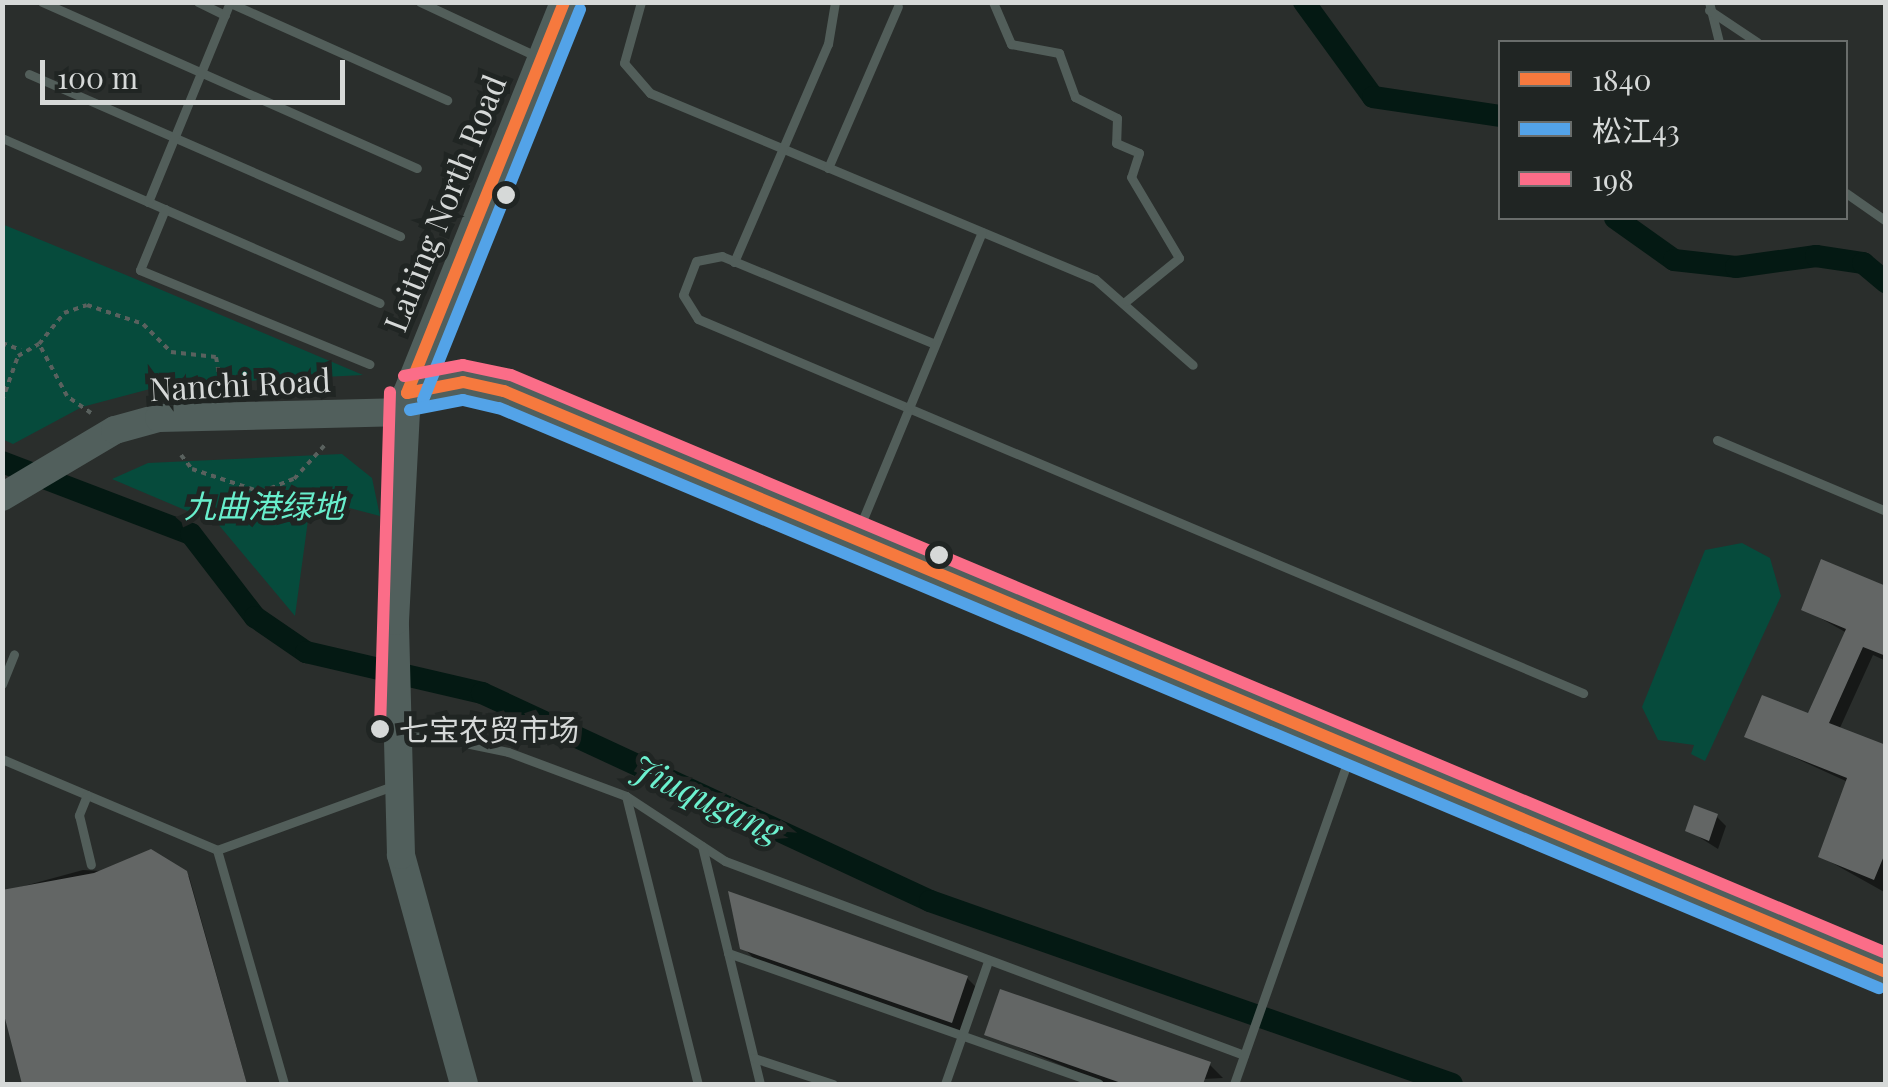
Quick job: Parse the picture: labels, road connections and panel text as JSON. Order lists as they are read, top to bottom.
{
  "streets": {
    "street": ["Laiting North Road", "Nanchi Road"]
  },
  "crossings": [
    ["Laiting North Road", "Nanchi Road"]
  ],
  "water": ["Jiuqugang"],
  "parks": ["九曲港绿地"],
  "places": ["七宝农贸市场"],
  "lines": ["transit line 1840", "transit line 松江43", "transit line 198"],
  "legend": ["1840", "松江43", "198"],
  "scale_bar": "100 m"
}
